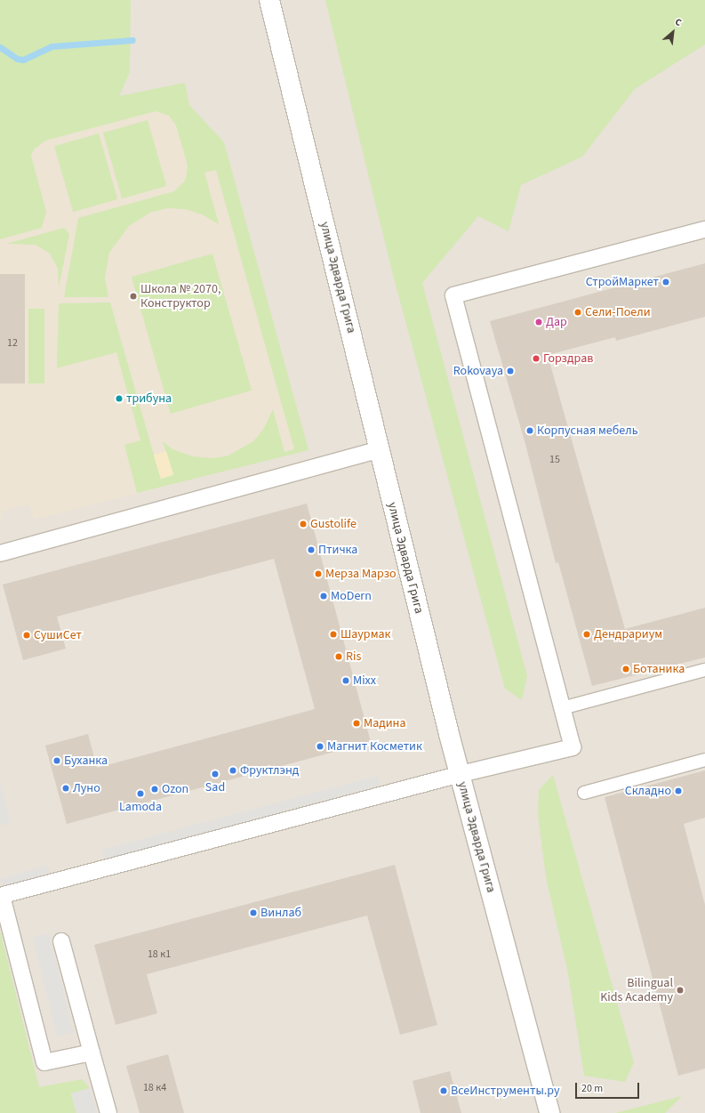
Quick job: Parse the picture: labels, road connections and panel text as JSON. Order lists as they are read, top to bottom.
{
  "streets": {
    "street": ["улица Эдварда Грига"]
  },
  "places": [
    "СтройМаркет",
    "Школа № 2070, Конструктор",
    "Сели-Поели",
    "Дар",
    "Горздрав",
    "Rokovaya",
    "трибуна",
    "Корпусная мебель",
    "Gustolife",
    "Птичка",
    "Мерза Марзо",
    "MoDern",
    "Шаурмак",
    "Дендрариум",
    "СушиСет",
    "Ris",
    "Ботаника",
    "Mixx",
    "Мадина",
    "Магнит Косметик",
    "Буханка",
    "Фруктлэнд",
    "Sad",
    "Луно",
    "Ozon",
    "Складно",
    "Lamoda",
    "Винлаб",
    "Bilingual Kids Academy",
    "ВсеИнструменты.ру"
  ],
  "house_numbers": [
    "12",
    "15",
    "18 к1",
    "18 к4"
  ],
  "scale_bar": "20 m",
  "north": "top right"
}
